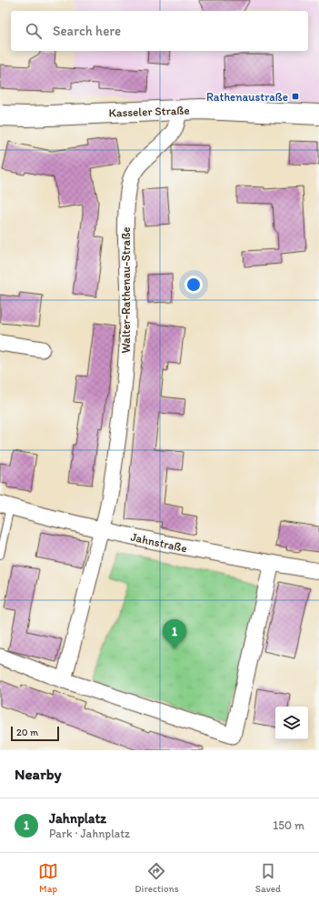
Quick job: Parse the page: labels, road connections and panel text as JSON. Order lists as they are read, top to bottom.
{
  "streets": {
    "main road": ["Kasseler Straße"],
    "street": ["Walter-Rathenau-Straße", "Jahnstraße"]
  },
  "crossings": [
    ["Kasseler Straße", "Walter-Rathenau-Straße"],
    ["Walter-Rathenau-Straße", "Jahnstraße"]
  ],
  "places": {
    "transit": ["Rathenaustraße"]
  },
  "scale_bar": "20 m",
  "page": {
    "search": "Search here",
    "pins": "1",
    "scale": "20 m",
    "heading": "Nearby",
    "list": [
      {
        "mark": "1",
        "name": "Jahnplatz",
        "note": "Park · Jahnplatz",
        "value": "150 m"
      }
    ],
    "nav": ["Map", "Directions", "Saved"]
  }
}
